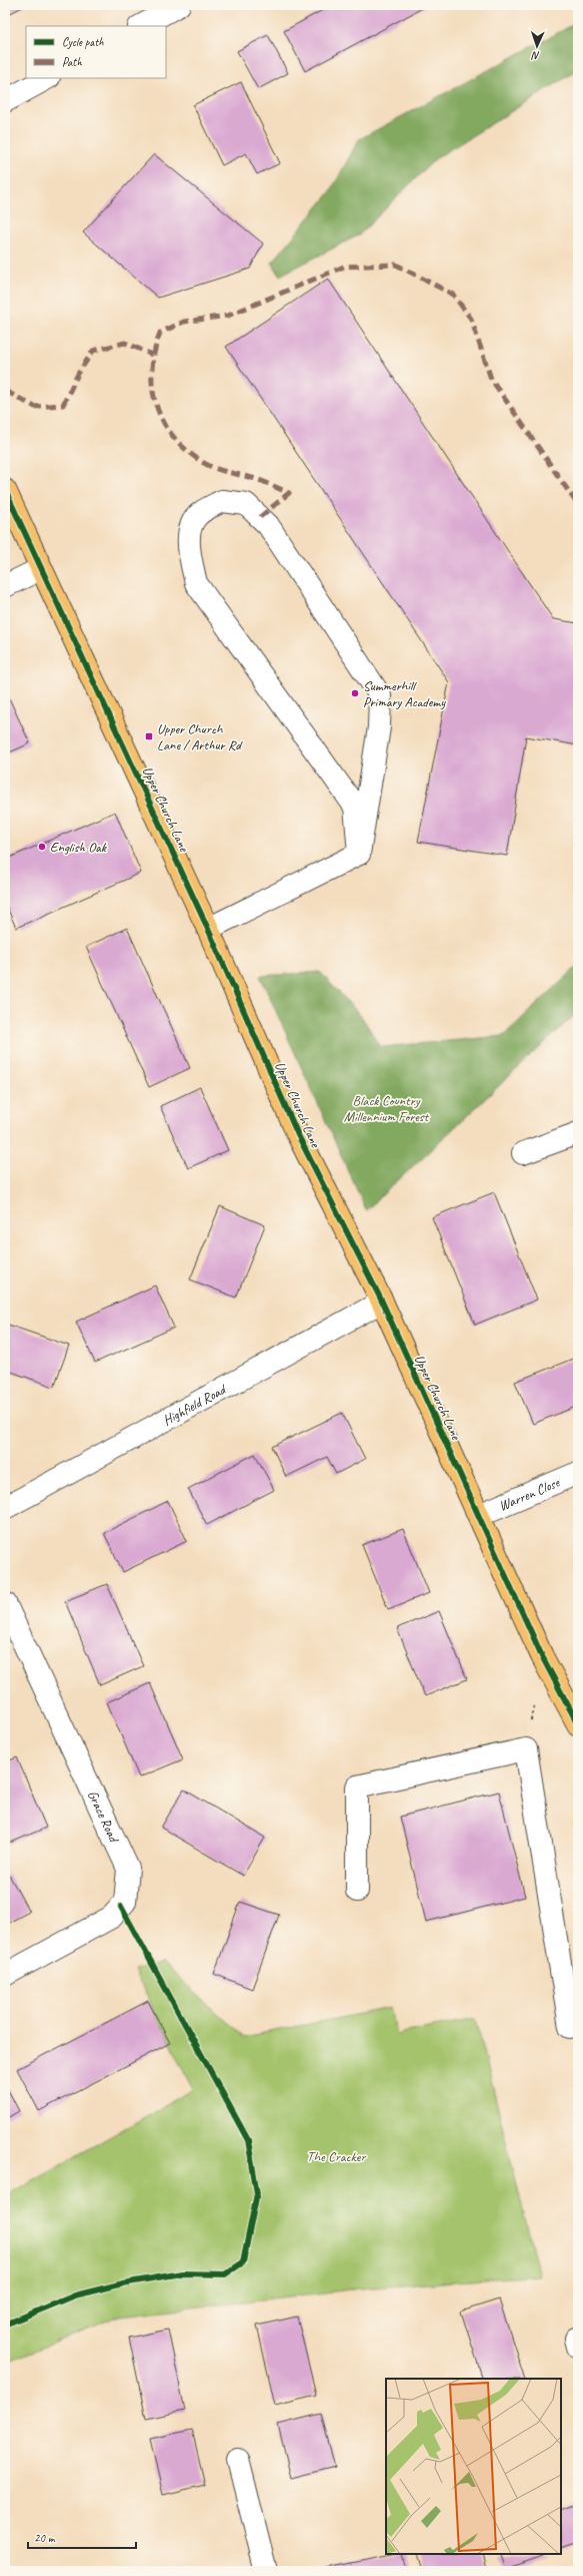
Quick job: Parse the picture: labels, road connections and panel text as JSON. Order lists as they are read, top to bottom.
{
  "streets": {
    "main road": ["Upper Church Lane"],
    "street": ["Highfield Road", "Warren Close", "Grace Road"]
  },
  "crossings": [
    ["Upper Church Lane", "Highfield Road"],
    ["Upper Church Lane", "Warren Close"]
  ],
  "parks": ["Black Country Millennium Forest", "The Cracker"],
  "places": {
    "other": ["Summerhill Primary Academy", "English Oak"],
    "transit": ["Upper Church Lane / Arthur Rd"]
  },
  "legend": ["Cycle path", "Path"],
  "scale_bar": "20 m",
  "north": "bottom"
}
